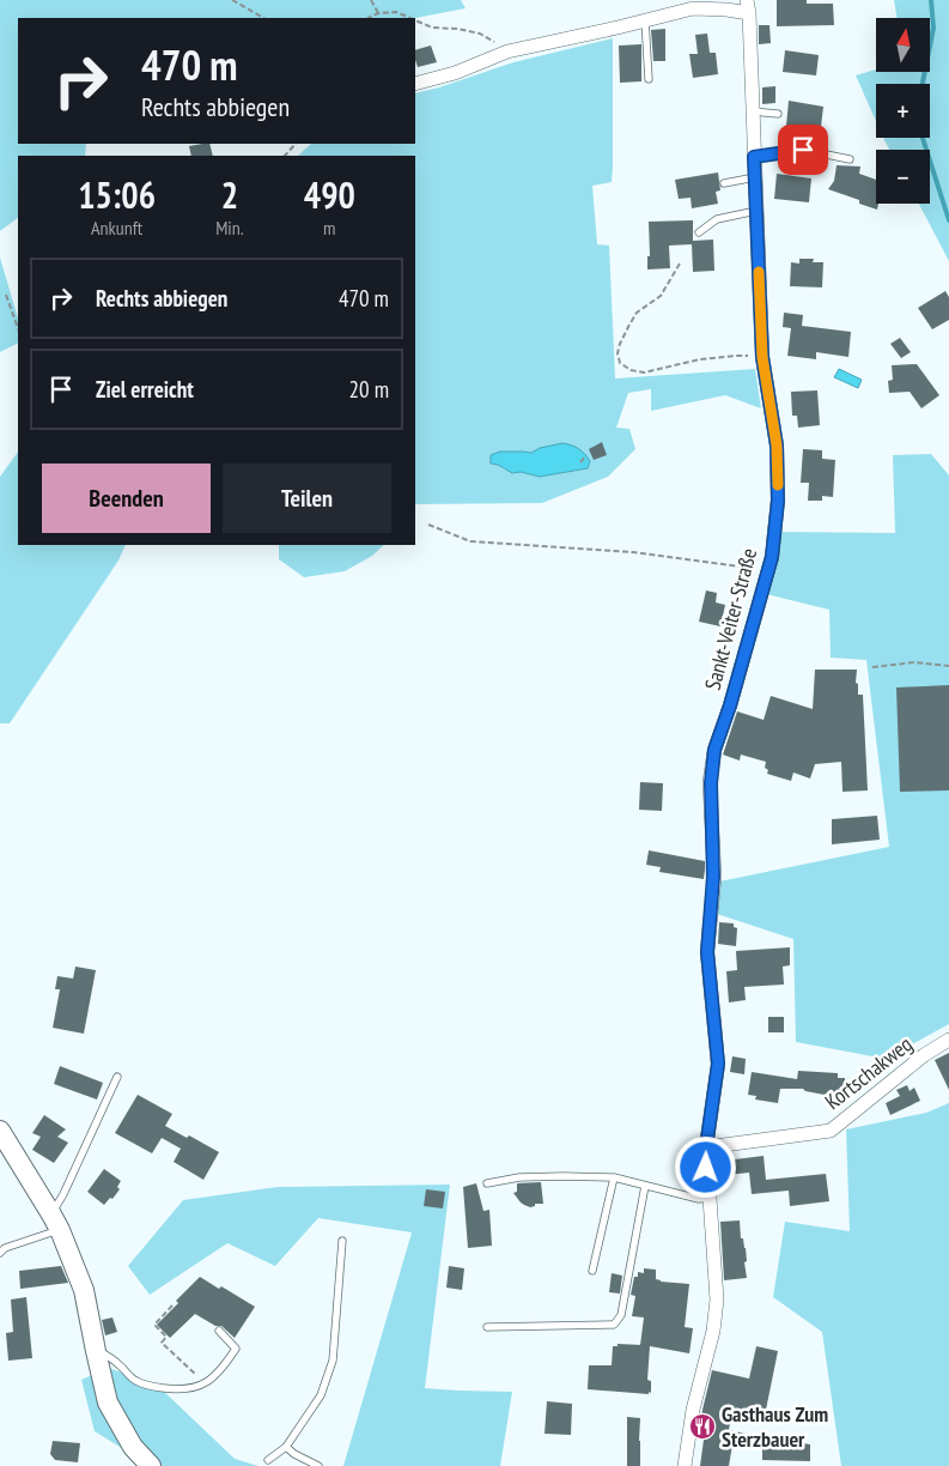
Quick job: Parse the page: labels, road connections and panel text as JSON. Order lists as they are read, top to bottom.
{
  "streets": {
    "street": ["Sankt-Veiter-Straße", "Kortschakweg"]
  },
  "crossings": [
    ["Sankt-Veiter-Straße", "Kortschakweg"]
  ],
  "places": {
    "restaurant": ["Gasthaus Zum Sterzbauer"]
  },
  "north": "top",
  "page": {
    "map_buttons": ["+", "−"],
    "turn": ["470 m", "Rechts abbiegen"],
    "eta": [
      "15:06",
      "Ankunft",
      "2",
      "Min.",
      "490",
      "m"
    ],
    "list": [
      {
        "name": "Rechts abbiegen",
        "value": "470 m"
      },
      {
        "name": "Ziel erreicht",
        "value": "20 m"
      }
    ],
    "buttons": ["Beenden", "Teilen"]
  }
}
